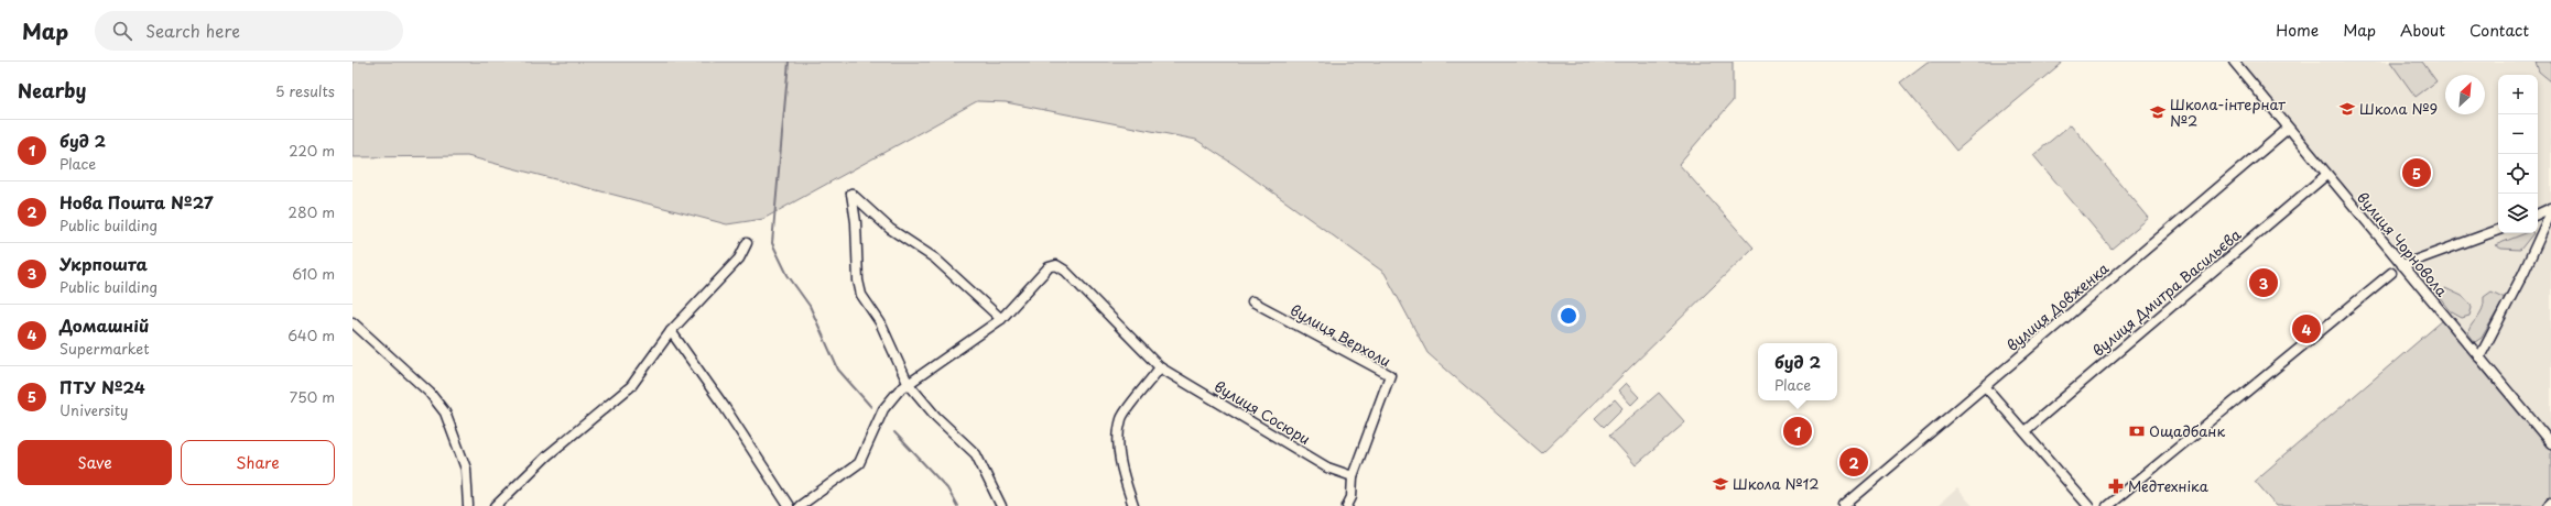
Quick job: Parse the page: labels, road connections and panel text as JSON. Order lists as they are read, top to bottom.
{
  "streets": {
    "street": [
      "вулиця Чорновола",
      "вулиця Дмитра Васильєва",
      "вулиця Довженка",
      "вулиця Верхоли",
      "вулиця Сосюри"
    ]
  },
  "crossings": [
    ["вулиця Чорновола", "вулиця Дмитра Васильєва"],
    ["вулиця Чорновола", "вулиця Довженка"],
    ["вулиця Верхоли", "вулиця Сосюри"]
  ],
  "places": {
    "school or university": ["Школа №9", "Школа-інтернат №2", "Школа №12"],
    "bank": ["Ощадбанк"],
    "pharmacy": ["Медтехніка"]
  },
  "north": "top right",
  "page": {
    "header": "Map",
    "search": "Search here",
    "nav": [
      "Home",
      "Map",
      "About",
      "Contact"
    ],
    "heading": ["Nearby", "5 results"],
    "map_buttons": ["+", "−"],
    "list": [
      {
        "mark": "1",
        "name": "буд 2",
        "note": "Place",
        "value": "220 m"
      },
      {
        "mark": "2",
        "name": "Нова Пошта №27",
        "note": "Public building",
        "value": "280 m"
      },
      {
        "mark": "3",
        "name": "Укрпошта",
        "note": "Public building",
        "value": "610 m"
      },
      {
        "mark": "4",
        "name": "Домашній",
        "note": "Supermarket",
        "value": "640 m"
      },
      {
        "mark": "5",
        "name": "ПТУ №24",
        "note": "University",
        "value": "750 m"
      }
    ],
    "pins": [
      "5",
      "3",
      "4",
      "1",
      "2"
    ],
    "popup": ["буд 2", "Place"],
    "buttons": ["Save", "Share"]
  }
}
